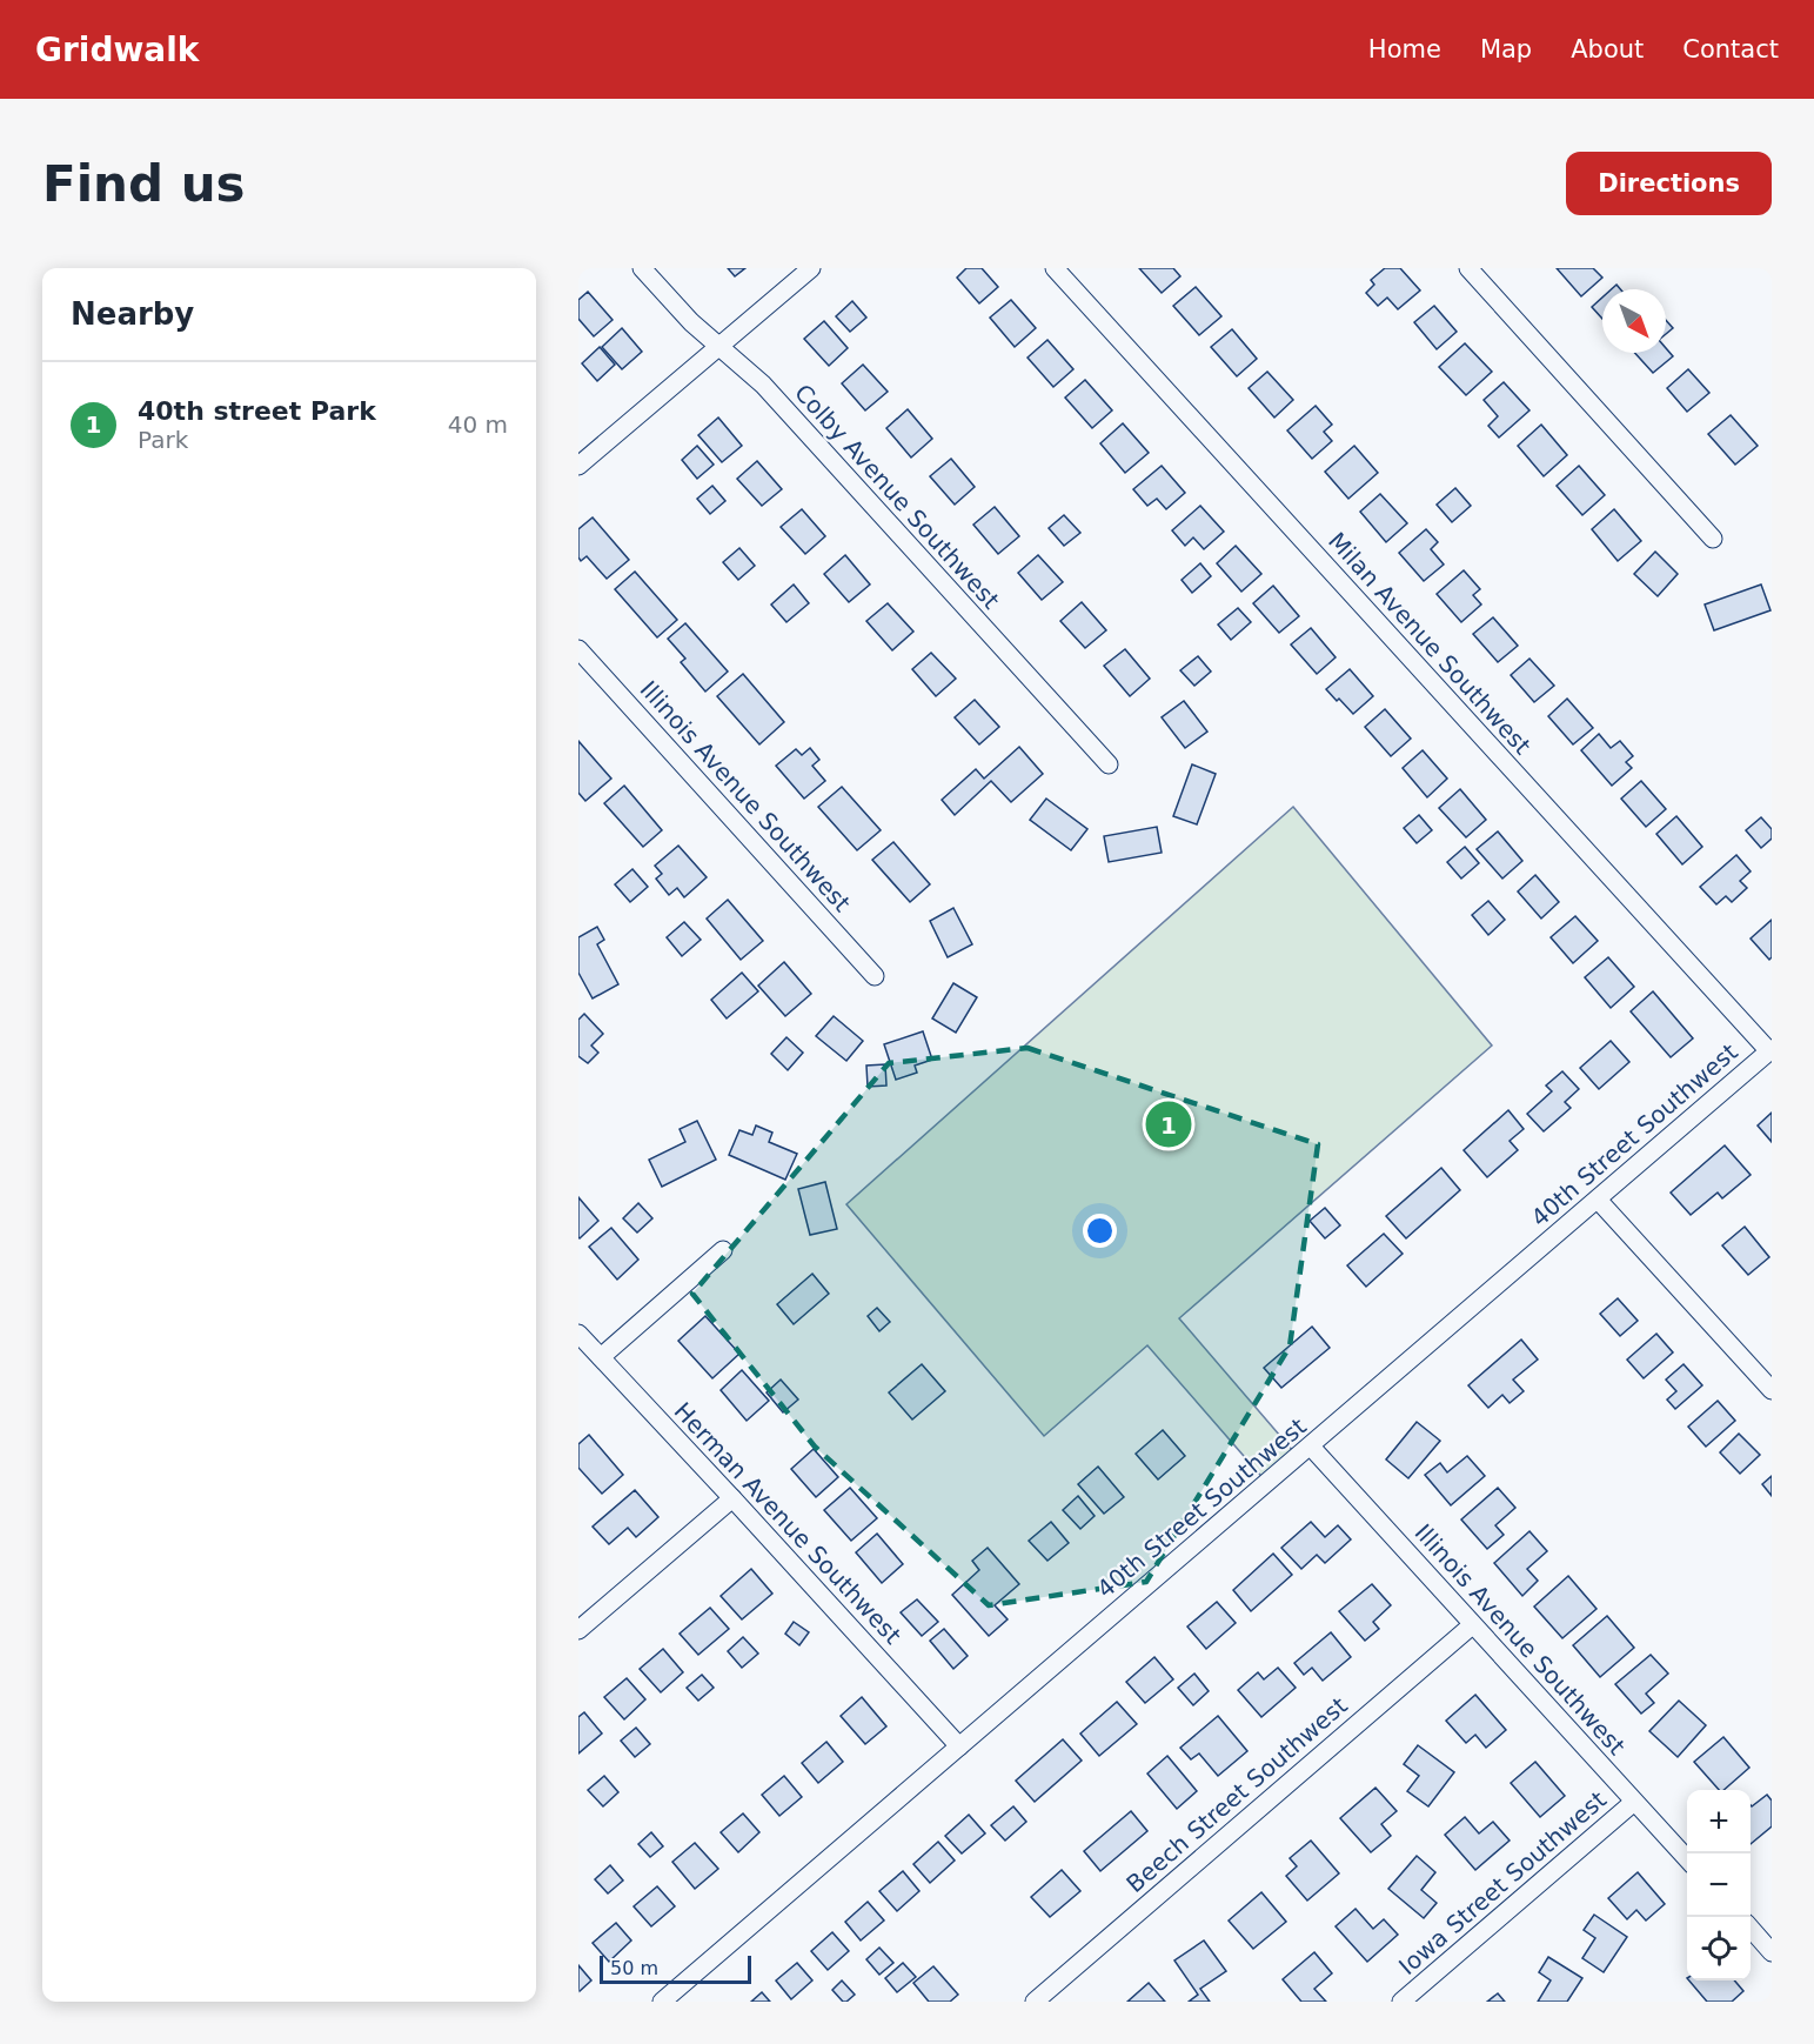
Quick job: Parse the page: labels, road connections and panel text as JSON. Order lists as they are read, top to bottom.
{
  "streets": {
    "street": [
      "Colby Avenue Southwest",
      "Milan Avenue Southwest",
      "Illinois Avenue Southwest",
      "40th Street Southwest",
      "Herman Avenue Southwest",
      "Beech Street Southwest",
      "Iowa Street Southwest"
    ]
  },
  "crossings": [
    ["Milan Avenue Southwest", "40th Street Southwest"],
    ["Illinois Avenue Southwest", "40th Street Southwest"],
    ["Illinois Avenue Southwest", "Beech Street Southwest"],
    ["Illinois Avenue Southwest", "Iowa Street Southwest"],
    ["40th Street Southwest", "Herman Avenue Southwest"]
  ],
  "scale_bar": "50 m",
  "north": "bottom right",
  "page": {
    "header": "Gridwalk",
    "nav": [
      "Home",
      "Map",
      "About",
      "Contact"
    ],
    "buttons": "Directions",
    "title": "Find us",
    "heading": "Nearby",
    "list": [
      {
        "mark": "1",
        "name": "40th street Park",
        "note": "Park",
        "value": "40 m"
      }
    ],
    "pins": "1",
    "map_buttons": ["+", "−"],
    "scale": "50 m"
  }
}
